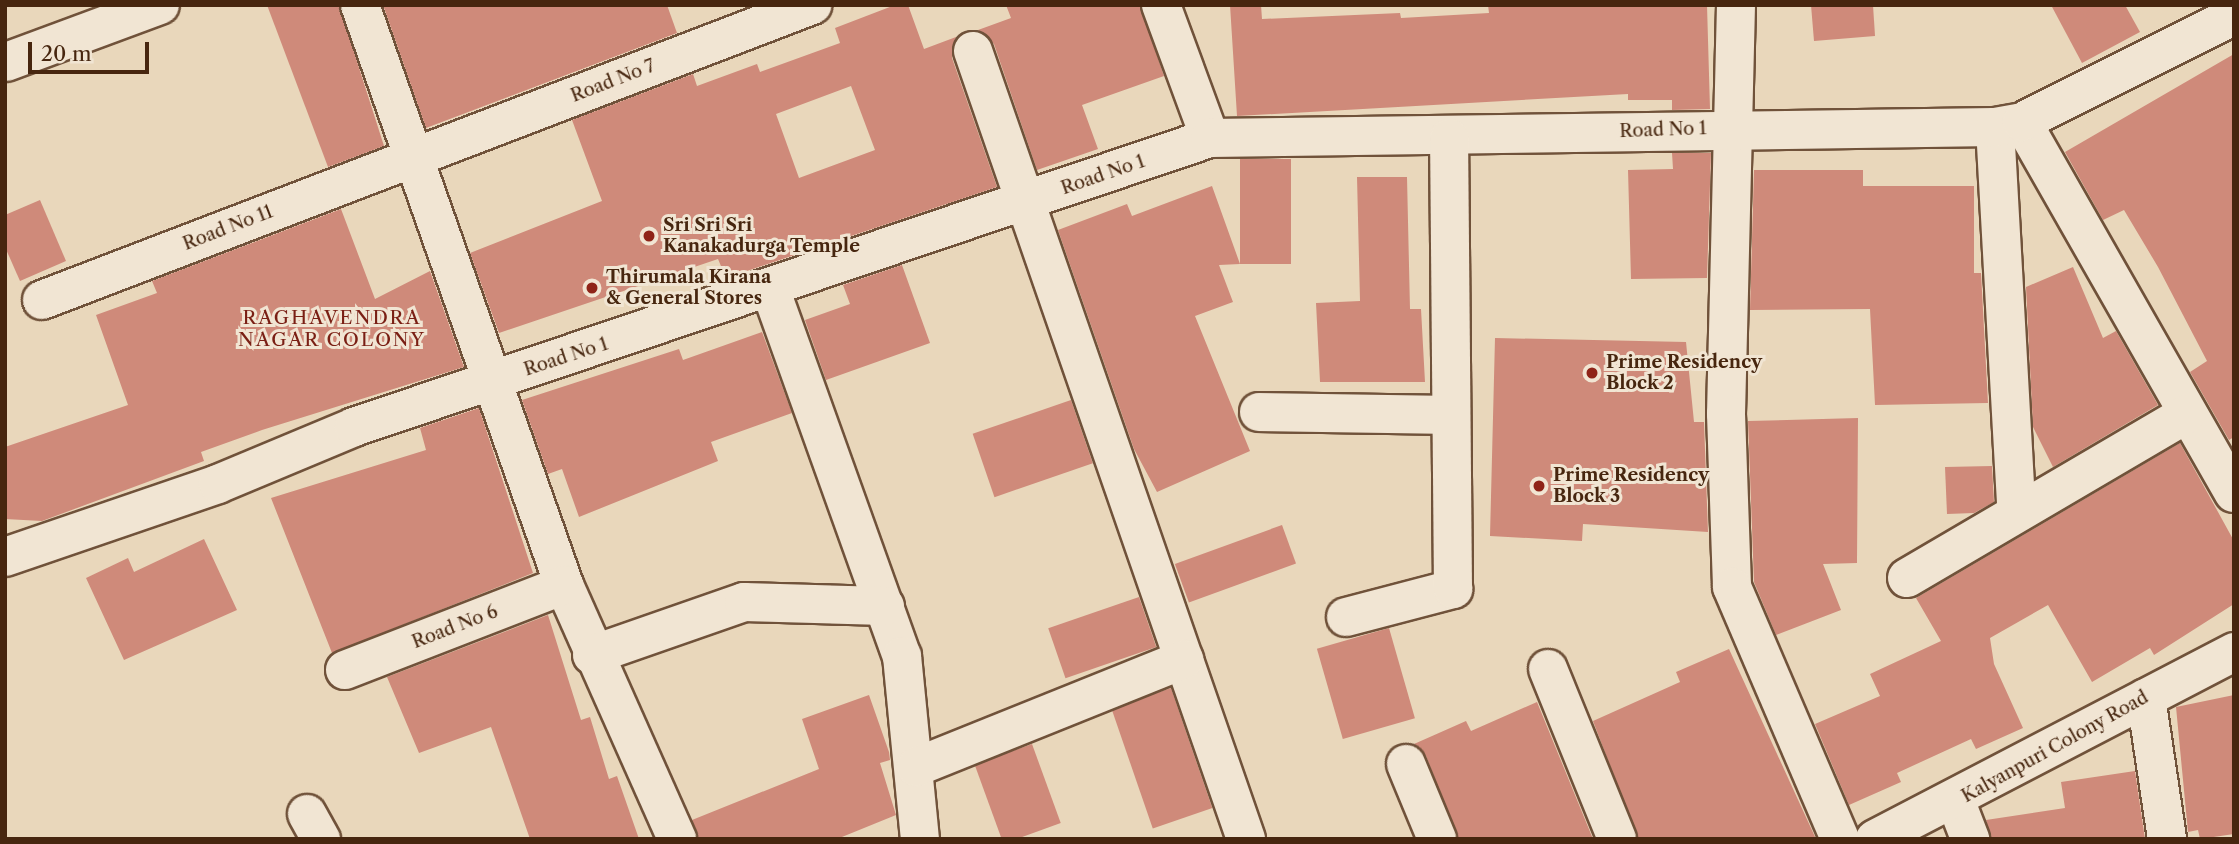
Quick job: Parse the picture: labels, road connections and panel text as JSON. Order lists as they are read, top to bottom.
{
  "streets": {
    "street": [
      "Road No 7",
      "Road No 1",
      "Road No 11",
      "Road No 6",
      "Kalyanpuri Colony Road"
    ]
  },
  "crossings": [
    ["Road No 7", "Road No 11"]
  ],
  "districts": ["RAGHAVENDRA NAGAR COLONY"],
  "places": [
    "Sri Sri Sri Kanakadurga Temple",
    "Thirumala Kirana & General Stores",
    "Prime Residency Block 2",
    "Prime Residency Block 3"
  ],
  "scale_bar": "20 m"
}
